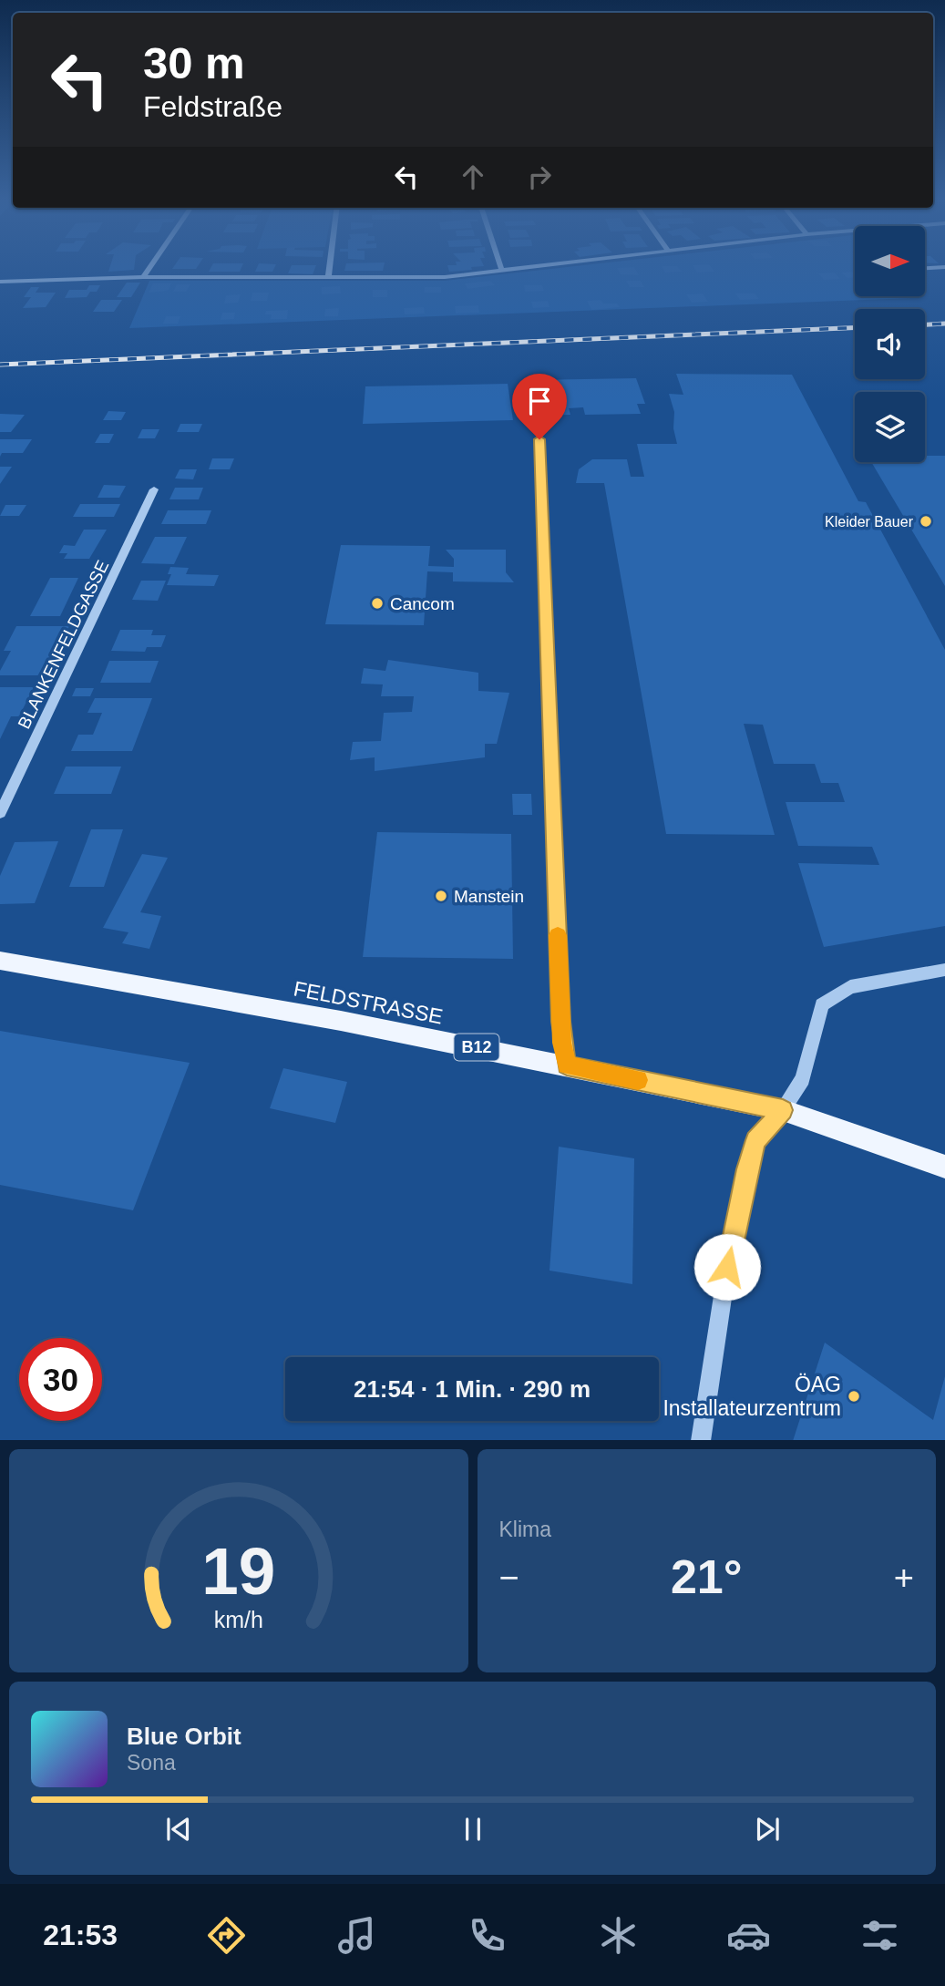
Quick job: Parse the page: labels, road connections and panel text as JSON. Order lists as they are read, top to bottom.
{
  "streets": {
    "main road": ["FELDSTRASSE", "B12"],
    "street": ["BLANKENFELDGASSE"]
  },
  "places": [
    "Kleider Bauer",
    "Cancom",
    "Manstein",
    "ÖAG Installateurzentrum"
  ],
  "north": "right",
  "page": {
    "turn": ["30 m", "Feldstraße"],
    "limit": "30",
    "trip": "21:54 · 1 Min. · 290 m",
    "tile": "Klima",
    "heat": ["−", "21°", "+"],
    "song": ["Blue Orbit", "Sona"],
    "tabs": "21:53",
    "gauge": ["19", "km/h"]
  }
}
